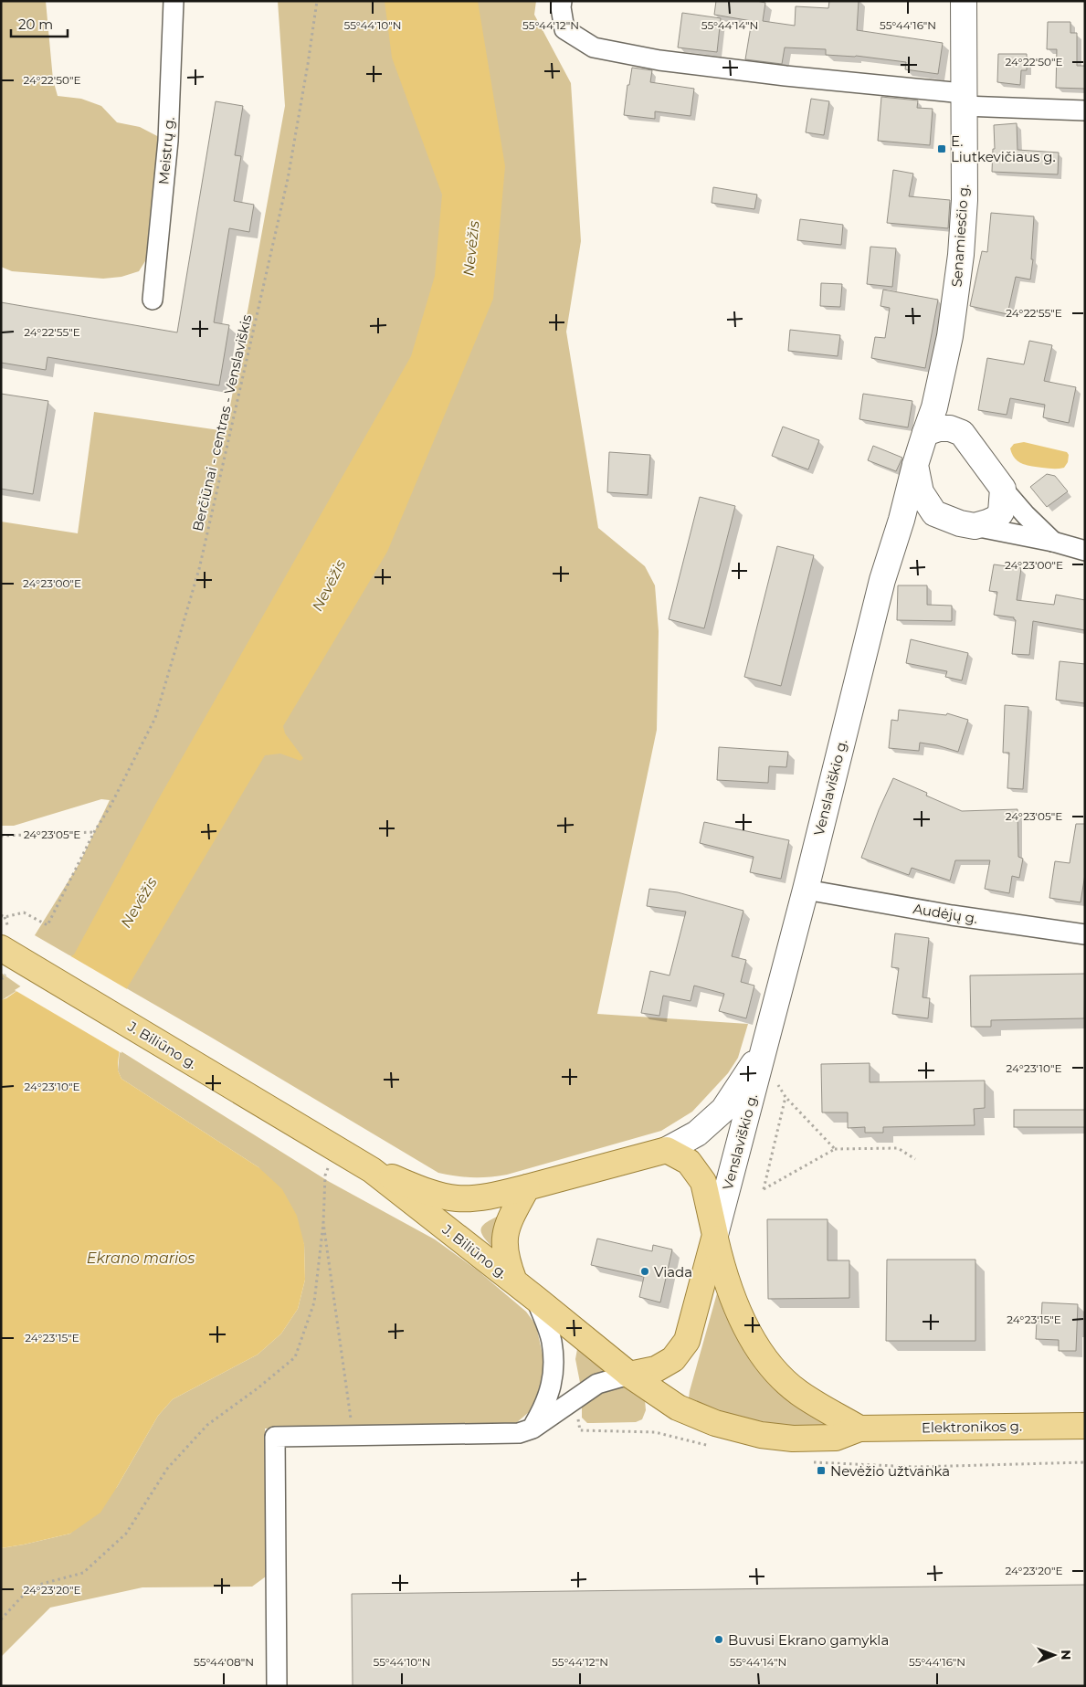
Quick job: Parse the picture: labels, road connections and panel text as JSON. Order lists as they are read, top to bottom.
{
  "streets": {
    "main road": [
      "Senamiesčio g.",
      "Venslaviškio g.",
      "J. Biliūno g.",
      "Elektronikos g."
    ],
    "street": ["Meistrų g.", "Audėjų g."],
    "path": ["Berčiūnai - centras - Venslaviškis"]
  },
  "crossings": [
    ["Senamiesčio g.", "Venslaviškio g."],
    ["Venslaviškio g.", "Audėjų g."],
    ["Venslaviškio g.", "J. Biliūno g."],
    ["J. Biliūno g.", "Elektronikos g."]
  ],
  "water": ["Nevėžis", "Ekrano marios"],
  "places": {
    "transit": ["E. Liutkevičiaus g.", "Nevėžio užtvanka"],
    "other": ["Viada", "Buvusi Ekrano gamykla"]
  },
  "scale_bar": "20 m",
  "north": "right",
  "coordinates": [
    "55°44'10\"N",
    "55°44'12\"N",
    "55°44'14\"N",
    "55°44'16\"N",
    "24°22'50\"E",
    "24°22'55\"E",
    "24°23'00\"E",
    "24°23'05\"E",
    "24°23'10\"E",
    "24°23'15\"E",
    "24°23'20\"E",
    "55°44'08\"N"
  ]
}
